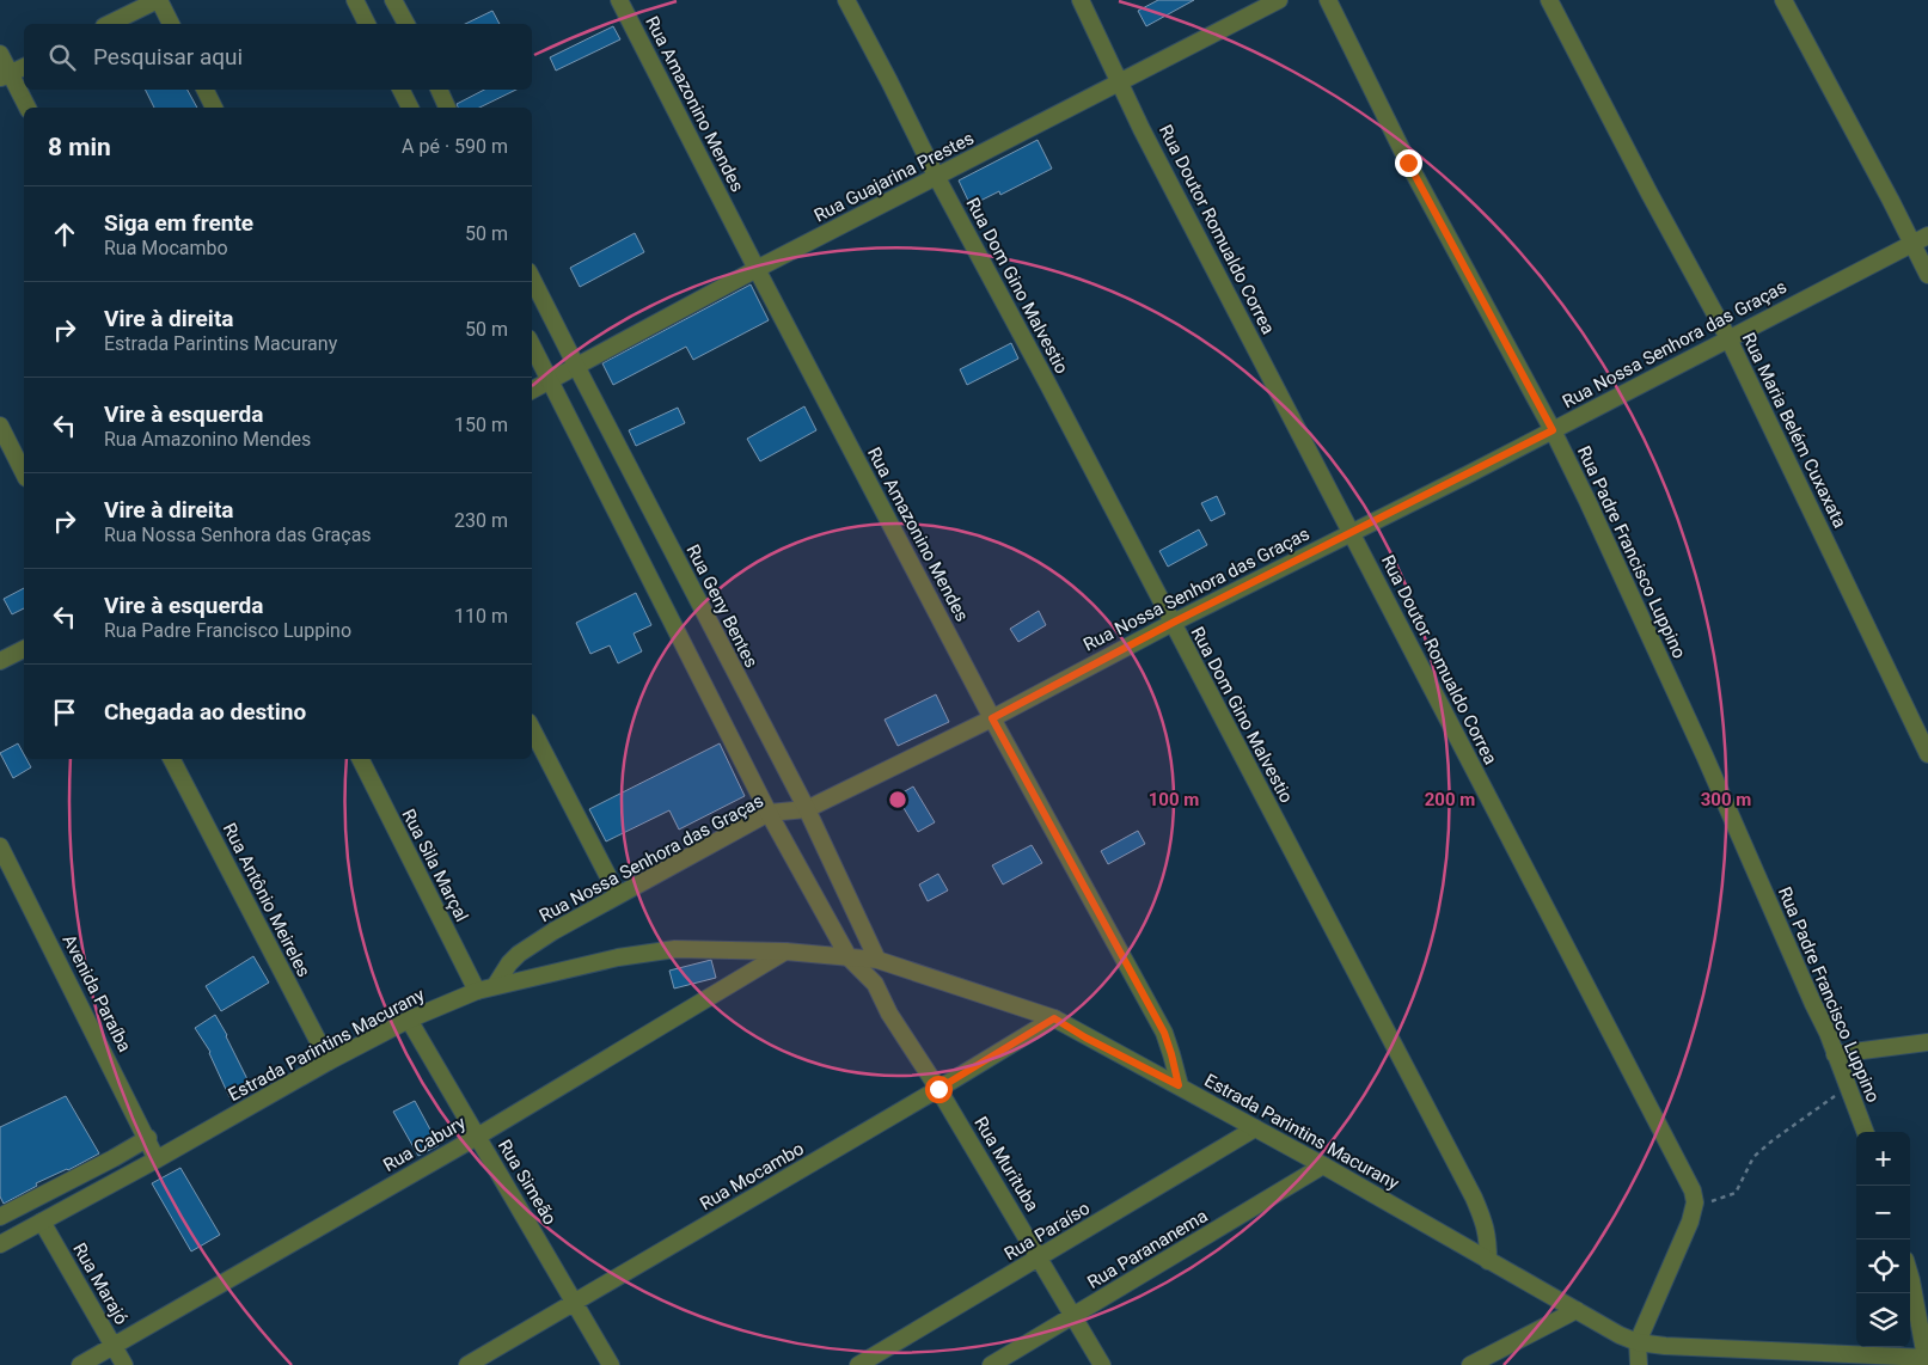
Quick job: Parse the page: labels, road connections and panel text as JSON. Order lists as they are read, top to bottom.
{
  "streets": {
    "street": [
      "Rua Amazonino Mendes",
      "Rua Guajarina Prestes",
      "Rua Doutor Romualdo Correa",
      "Rua Dom Gino Malvestio",
      "Rua Nossa Senhora das Graças",
      "Rua Maria Belém Cuxaxata",
      "Rua Padre Francisco Luppino",
      "Rua Geny Bentes",
      "Rua Sila Marçal",
      "Rua Antônio Meireles",
      "Avenida Paraíba",
      "Estrada Parintins Macurany",
      "Rua Cabury",
      "Rua Murituba",
      "Rua Mocambo",
      "Rua Simeão",
      "Rua Paraíso",
      "Rua Parananema",
      "Rua Marajó"
    ]
  },
  "crossings": [
    ["Rua Amazonino Mendes", "Rua Guajarina Prestes"],
    ["Rua Amazonino Mendes", "Rua Nossa Senhora das Graças"],
    ["Rua Amazonino Mendes", "Estrada Parintins Macurany"],
    ["Rua Guajarina Prestes", "Rua Doutor Romualdo Correa"],
    ["Rua Guajarina Prestes", "Rua Dom Gino Malvestio"],
    ["Rua Guajarina Prestes", "Rua Geny Bentes"],
    ["Rua Doutor Romualdo Correa", "Rua Nossa Senhora das Graças"],
    ["Rua Dom Gino Malvestio", "Rua Nossa Senhora das Graças"],
    ["Rua Dom Gino Malvestio", "Estrada Parintins Macurany"],
    ["Rua Nossa Senhora das Graças", "Rua Maria Belém Cuxaxata"],
    ["Rua Nossa Senhora das Graças", "Rua Padre Francisco Luppino"],
    ["Rua Nossa Senhora das Graças", "Rua Geny Bentes"],
    ["Rua Nossa Senhora das Graças", "Estrada Parintins Macurany"],
    ["Rua Geny Bentes", "Estrada Parintins Macurany"],
    ["Rua Sila Marçal", "Estrada Parintins Macurany"],
    ["Rua Antônio Meireles", "Estrada Parintins Macurany"],
    ["Avenida Paraíba", "Estrada Parintins Macurany"],
    ["Estrada Parintins Macurany", "Rua Cabury"],
    ["Estrada Parintins Macurany", "Rua Murituba"],
    ["Estrada Parintins Macurany", "Rua Mocambo"],
    ["Estrada Parintins Macurany", "Rua Simeão"],
    ["Estrada Parintins Macurany", "Rua Paraíso"],
    ["Estrada Parintins Macurany", "Rua Parananema"],
    ["Estrada Parintins Macurany", "Rua Marajó"],
    ["Rua Cabury", "Rua Simeão"],
    ["Rua Cabury", "Rua Marajó"],
    ["Rua Murituba", "Rua Mocambo"],
    ["Rua Murituba", "Rua Paraíso"],
    ["Rua Murituba", "Rua Parananema"],
    ["Rua Mocambo", "Rua Simeão"]
  ],
  "page": {
    "search": "Pesquisar aqui",
    "heading": ["8 min", "A pé · 590 m"],
    "list": [
      ["Siga em frente", "Rua Mocambo", "50 m"],
      ["Vire à direita", "Estrada Parintins Macurany", "50 m"],
      ["Vire à esquerda", "Rua Amazonino Mendes", "150 m"],
      ["Vire à direita", "Rua Nossa Senhora das Graças", "230 m"],
      ["Vire à esquerda", "Rua Padre Francisco Luppino", "110 m"],
      "Chegada ao destino"
    ],
    "map_buttons": ["+", "−"]
  },
  "rings": ["100 m", "200 m", "300 m"]
}
